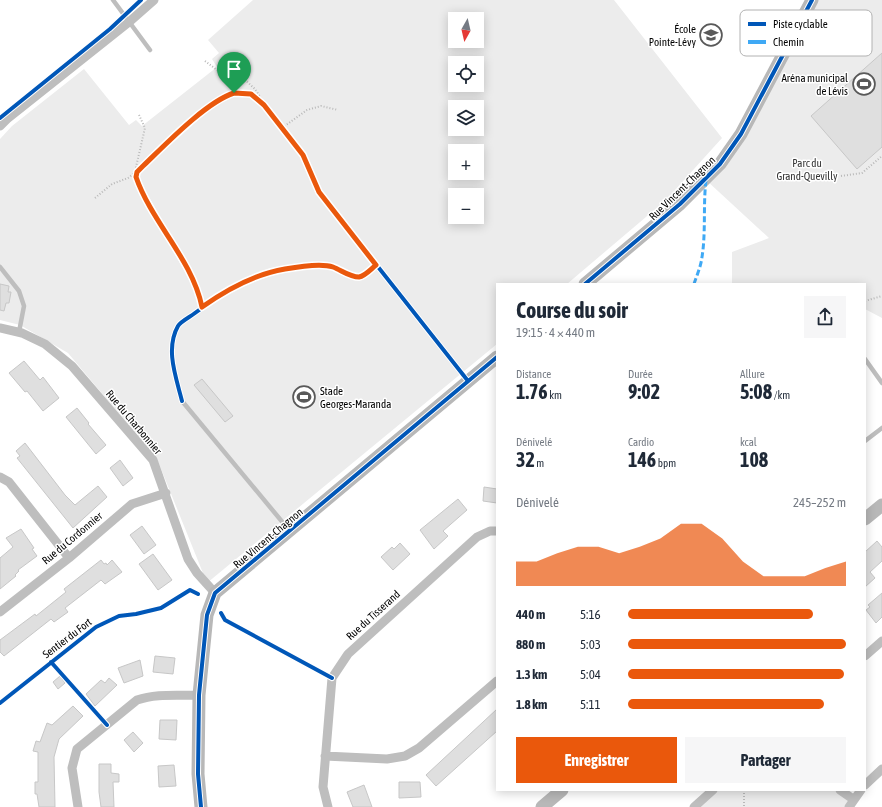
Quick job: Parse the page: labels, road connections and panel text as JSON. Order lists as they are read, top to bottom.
{
  "streets": {
    "street": [
      "Rue Vincent-Chagnon",
      "Rue du Charbonnier",
      "Rue du Cordonnier",
      "Rue du Tisserand"
    ],
    "cycle path": ["Sentier du Fort"]
  },
  "crossings": [
    ["Rue Vincent-Chagnon", "Rue du Charbonnier"],
    ["Rue du Charbonnier", "Rue du Cordonnier"]
  ],
  "parks": ["Parc du Grand-Quevilly"],
  "places": {
    "school or university": ["École Pointe-Lévy"],
    "sports": ["Aréna municipal de Lévis", "Stade Georges-Maranda"]
  },
  "legend": ["Piste cyclable", "Chemin"],
  "north": "bottom",
  "page": {
    "map_buttons": ["+", "−"],
    "heading": ["Course du soir", "19:15 · 4 × 440 m"],
    "stats": [
      ["Distance", "1.76 km"],
      ["Durée", "9:02"],
      ["Allure", "5:08 /km"],
      ["Dénivelé", "32 m"],
      ["Cardio", "146 bpm"],
      ["kcal", "108"]
    ],
    "chart": ["Dénivelé", "245–252 m"],
    "list": [
      {
        "name": "440 m",
        "note": "5:16"
      },
      {
        "name": "880 m",
        "note": "5:03"
      },
      {
        "name": "1.3 km",
        "note": "5:04"
      },
      {
        "name": "1.8 km",
        "note": "5:11"
      }
    ],
    "buttons": ["Enregistrer", "Partager"]
  }
}
